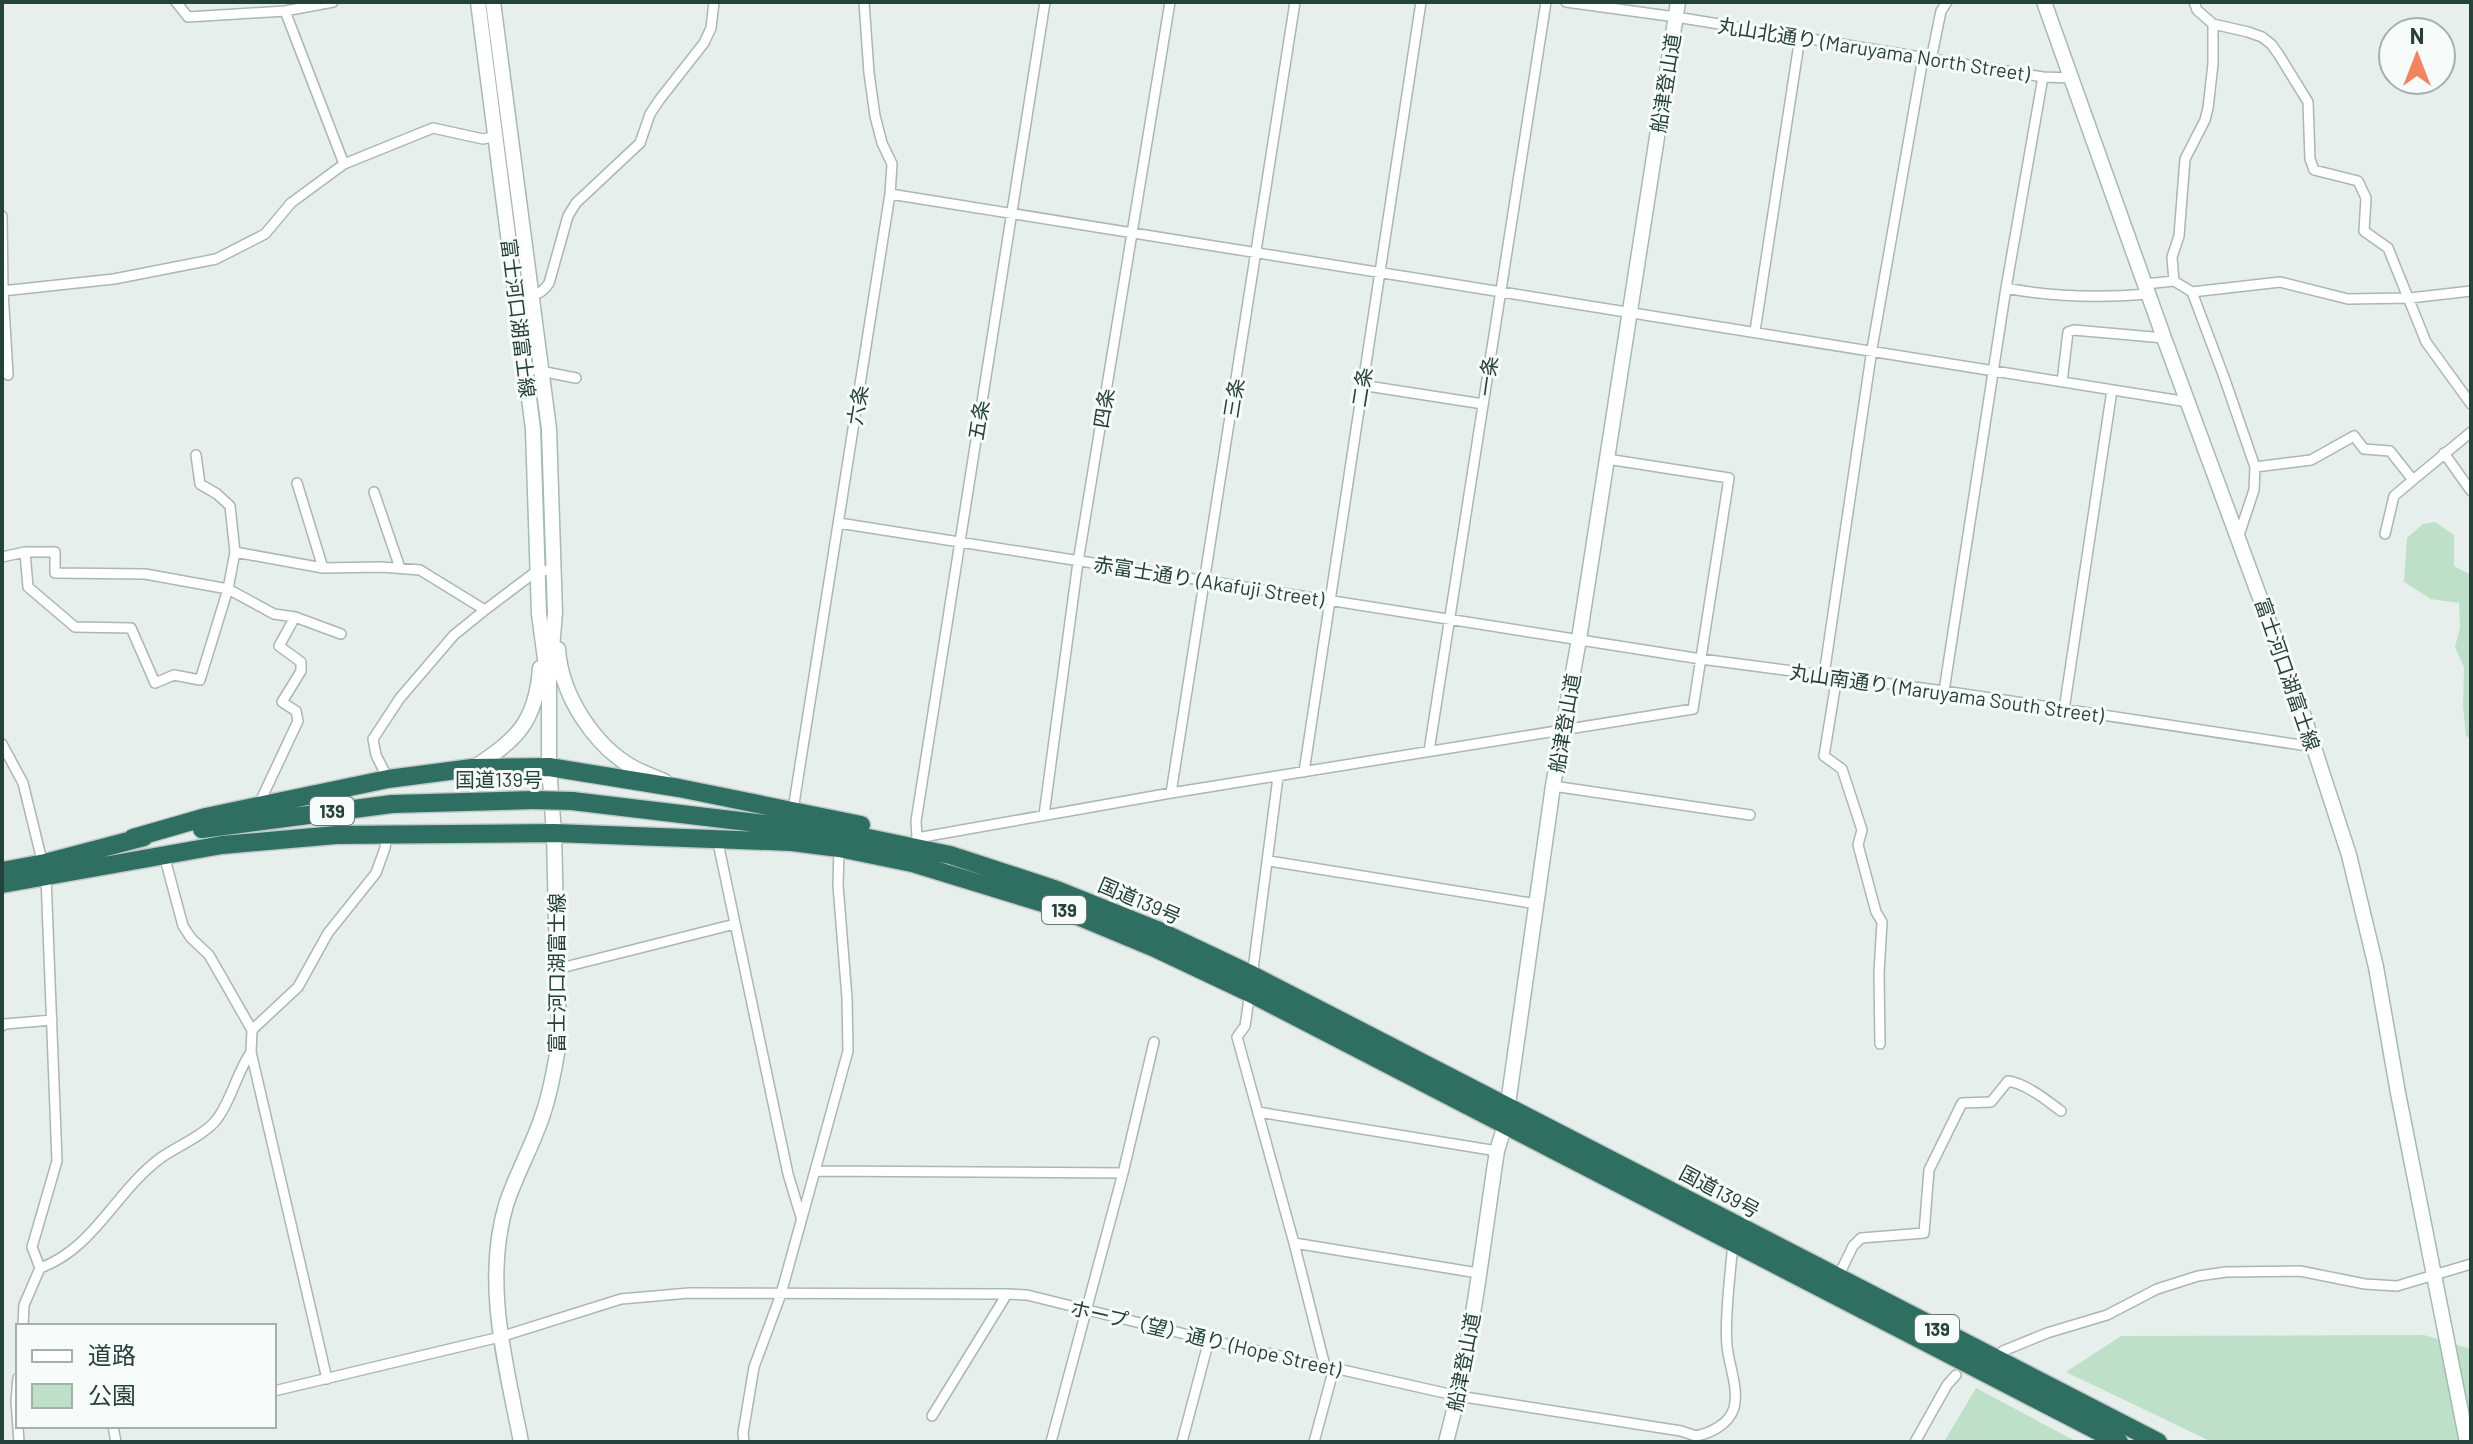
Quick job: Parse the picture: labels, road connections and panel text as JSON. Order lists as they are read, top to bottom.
{
  "streets": {
    "highway": ["国道139号", "139"],
    "main road": ["船津登山道", "富士河口湖富士線"],
    "street": [
      "丸山北通り (Maruyama North Street)",
      "一条",
      "二条",
      "三条",
      "六条",
      "四条",
      "五条",
      "赤富士通り (Akafuji Street)",
      "丸山南通り (Maruyama South Street)",
      "ホープ（望）通り (Hope Street)"
    ]
  },
  "crossings": [
    ["丸山北通り (Maruyama North Street)", "船津登山道"],
    ["丸山北通り (Maruyama North Street)", "富士河口湖富士線"],
    ["船津登山道", "赤富士通り (Akafuji Street)"],
    ["船津登山道", "丸山南通り (Maruyama South Street)"],
    ["船津登山道", "国道139号"],
    ["船津登山道", "ホープ（望）通り (Hope Street)"],
    ["富士河口湖富士線", "丸山南通り (Maruyama South Street)"],
    ["富士河口湖富士線", "国道139号"],
    ["富士河口湖富士線", "ホープ（望）通り (Hope Street)"],
    ["一条", "赤富士通り (Akafuji Street)"],
    ["二条", "赤富士通り (Akafuji Street)"],
    ["三条", "赤富士通り (Akafuji Street)"],
    ["六条", "赤富士通り (Akafuji Street)"],
    ["四条", "赤富士通り (Akafuji Street)"],
    ["五条", "赤富士通り (Akafuji Street)"],
    ["赤富士通り (Akafuji Street)", "丸山南通り (Maruyama South Street)"],
    ["国道139号", "ホープ（望）通り (Hope Street)"]
  ],
  "legend": ["道路", "公園"],
  "north": "top"
}
